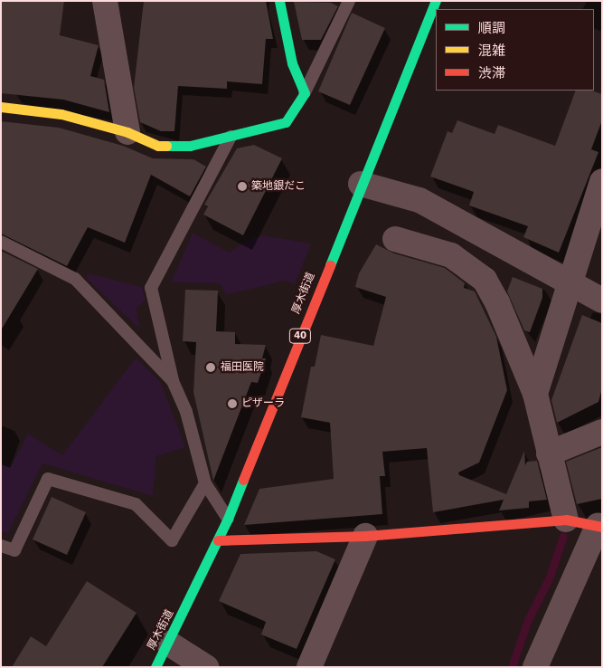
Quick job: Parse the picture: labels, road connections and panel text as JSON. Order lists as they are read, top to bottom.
{
  "streets": {
    "street": ["厚木街道", "40"]
  },
  "places": ["築地銀だこ", "福田医院", "ピザーラ"],
  "legend": ["順調", "混雑", "渋滞"]
}
